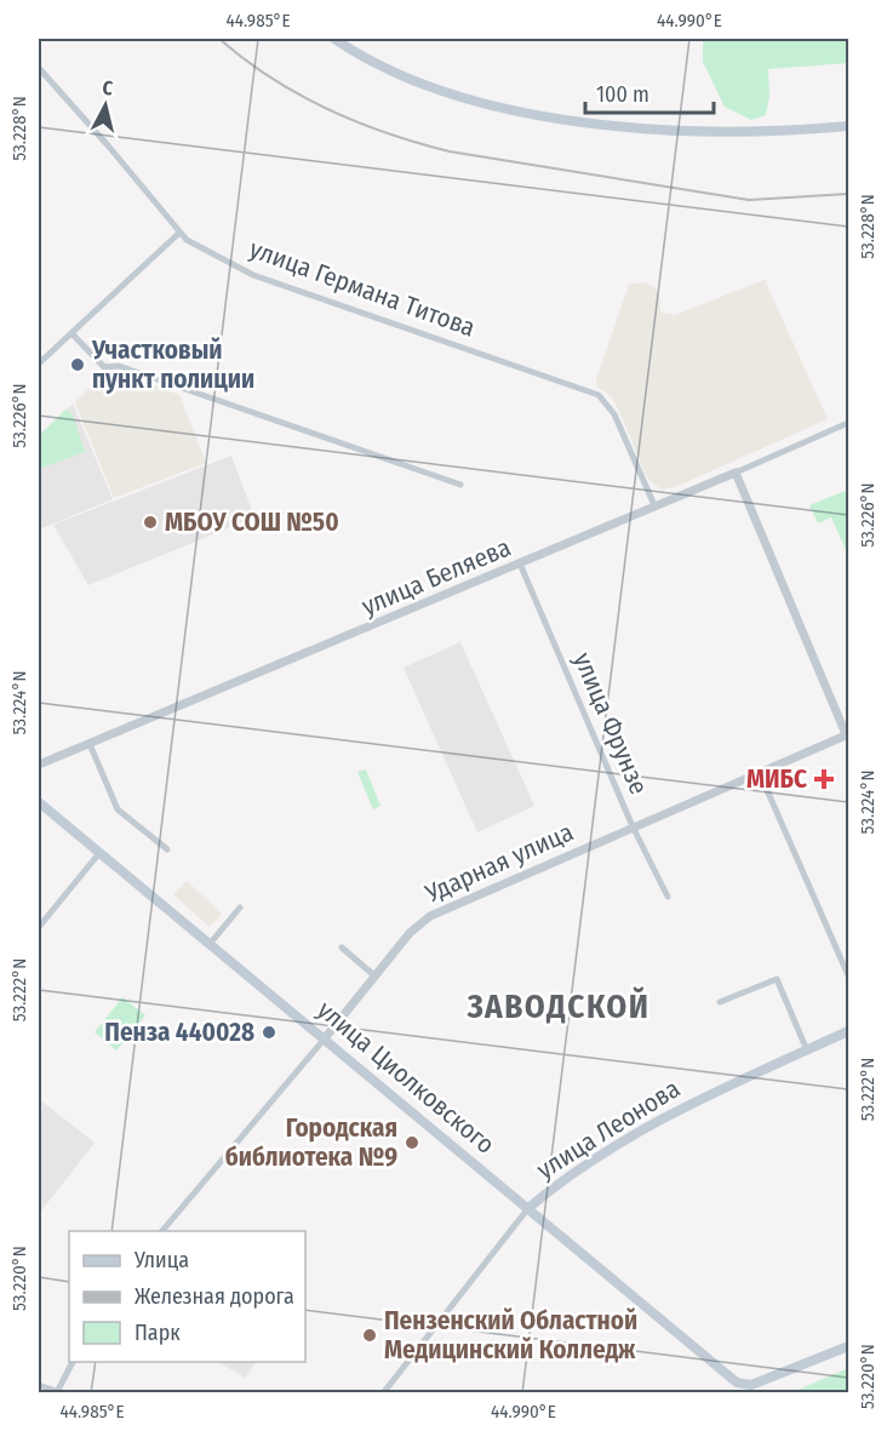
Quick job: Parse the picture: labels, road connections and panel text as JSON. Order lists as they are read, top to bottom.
{
  "streets": {
    "main road": ["улица Циолковского", "улица Леонова"],
    "street": [
      "улица Германа Титова",
      "улица Беляева",
      "улица Фрунзе",
      "Ударная улица"
    ]
  },
  "crossings": [
    ["улица Германа Титова", "улица Беляева"],
    ["улица Беляева", "улица Фрунзе"],
    ["улица Фрунзе", "Ударная улица"],
    ["Ударная улица", "улица Циолковского"],
    ["улица Циолковского", "улица Леонова"]
  ],
  "districts": ["ЗАВОДСКОЙ"],
  "places": {
    "other": [
      "Участковый пункт полиции",
      "МБОУ СОШ №50",
      "Пенза 440028",
      "Городская библиотека №9",
      "Пензенский Областной Медицинский Колледж"
    ],
    "health": ["МИБС"]
  },
  "legend": ["Улица", "Железная дорога", "Парк"],
  "scale_bar": "100 m",
  "north": "top",
  "coordinates": [
    "44.985°E",
    "44.990°E",
    "53.228°N",
    "53.226°N",
    "53.224°N",
    "53.222°N",
    "53.220°N"
  ]
}
